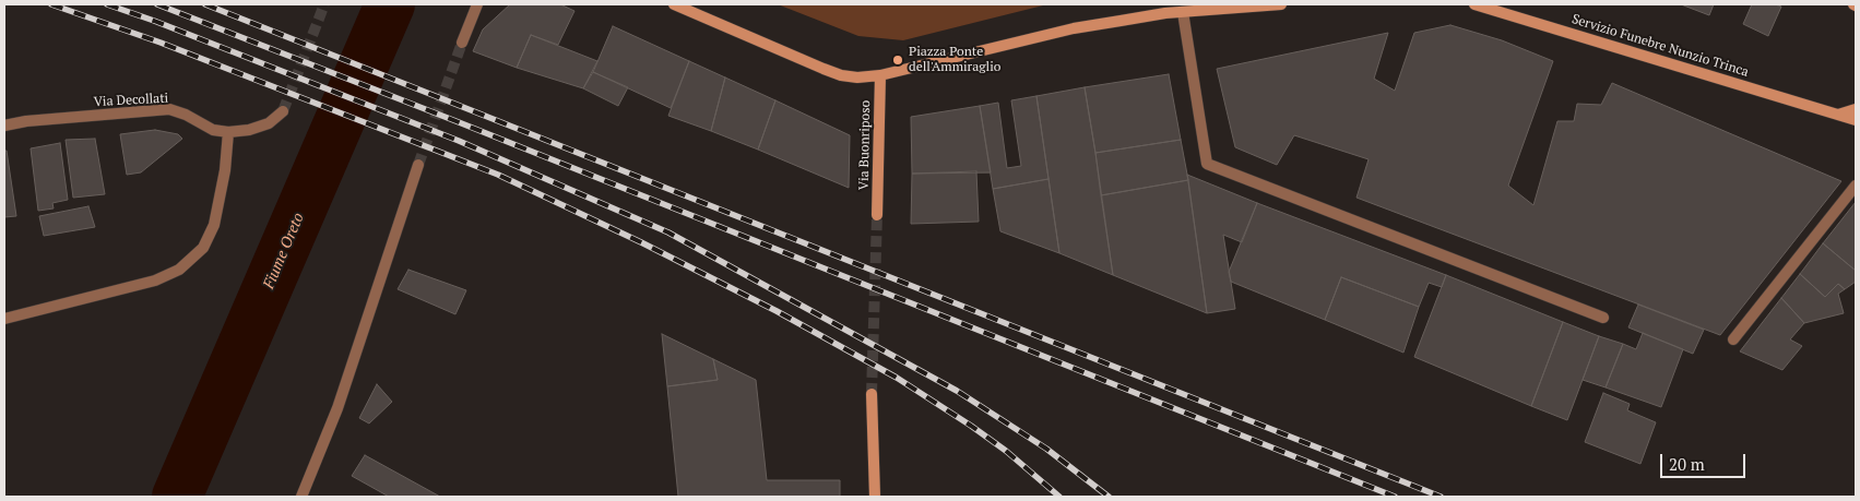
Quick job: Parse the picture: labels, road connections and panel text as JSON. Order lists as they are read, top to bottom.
{
  "streets": {
    "street": ["Servizio Funebre Nunzio Trinca", "Via Decollati", "Via Buonriposo"]
  },
  "water": ["Fiume Oreto"],
  "places": ["Piazza Ponte dell'Ammiraglio"],
  "scale_bar": "20 m"
}
